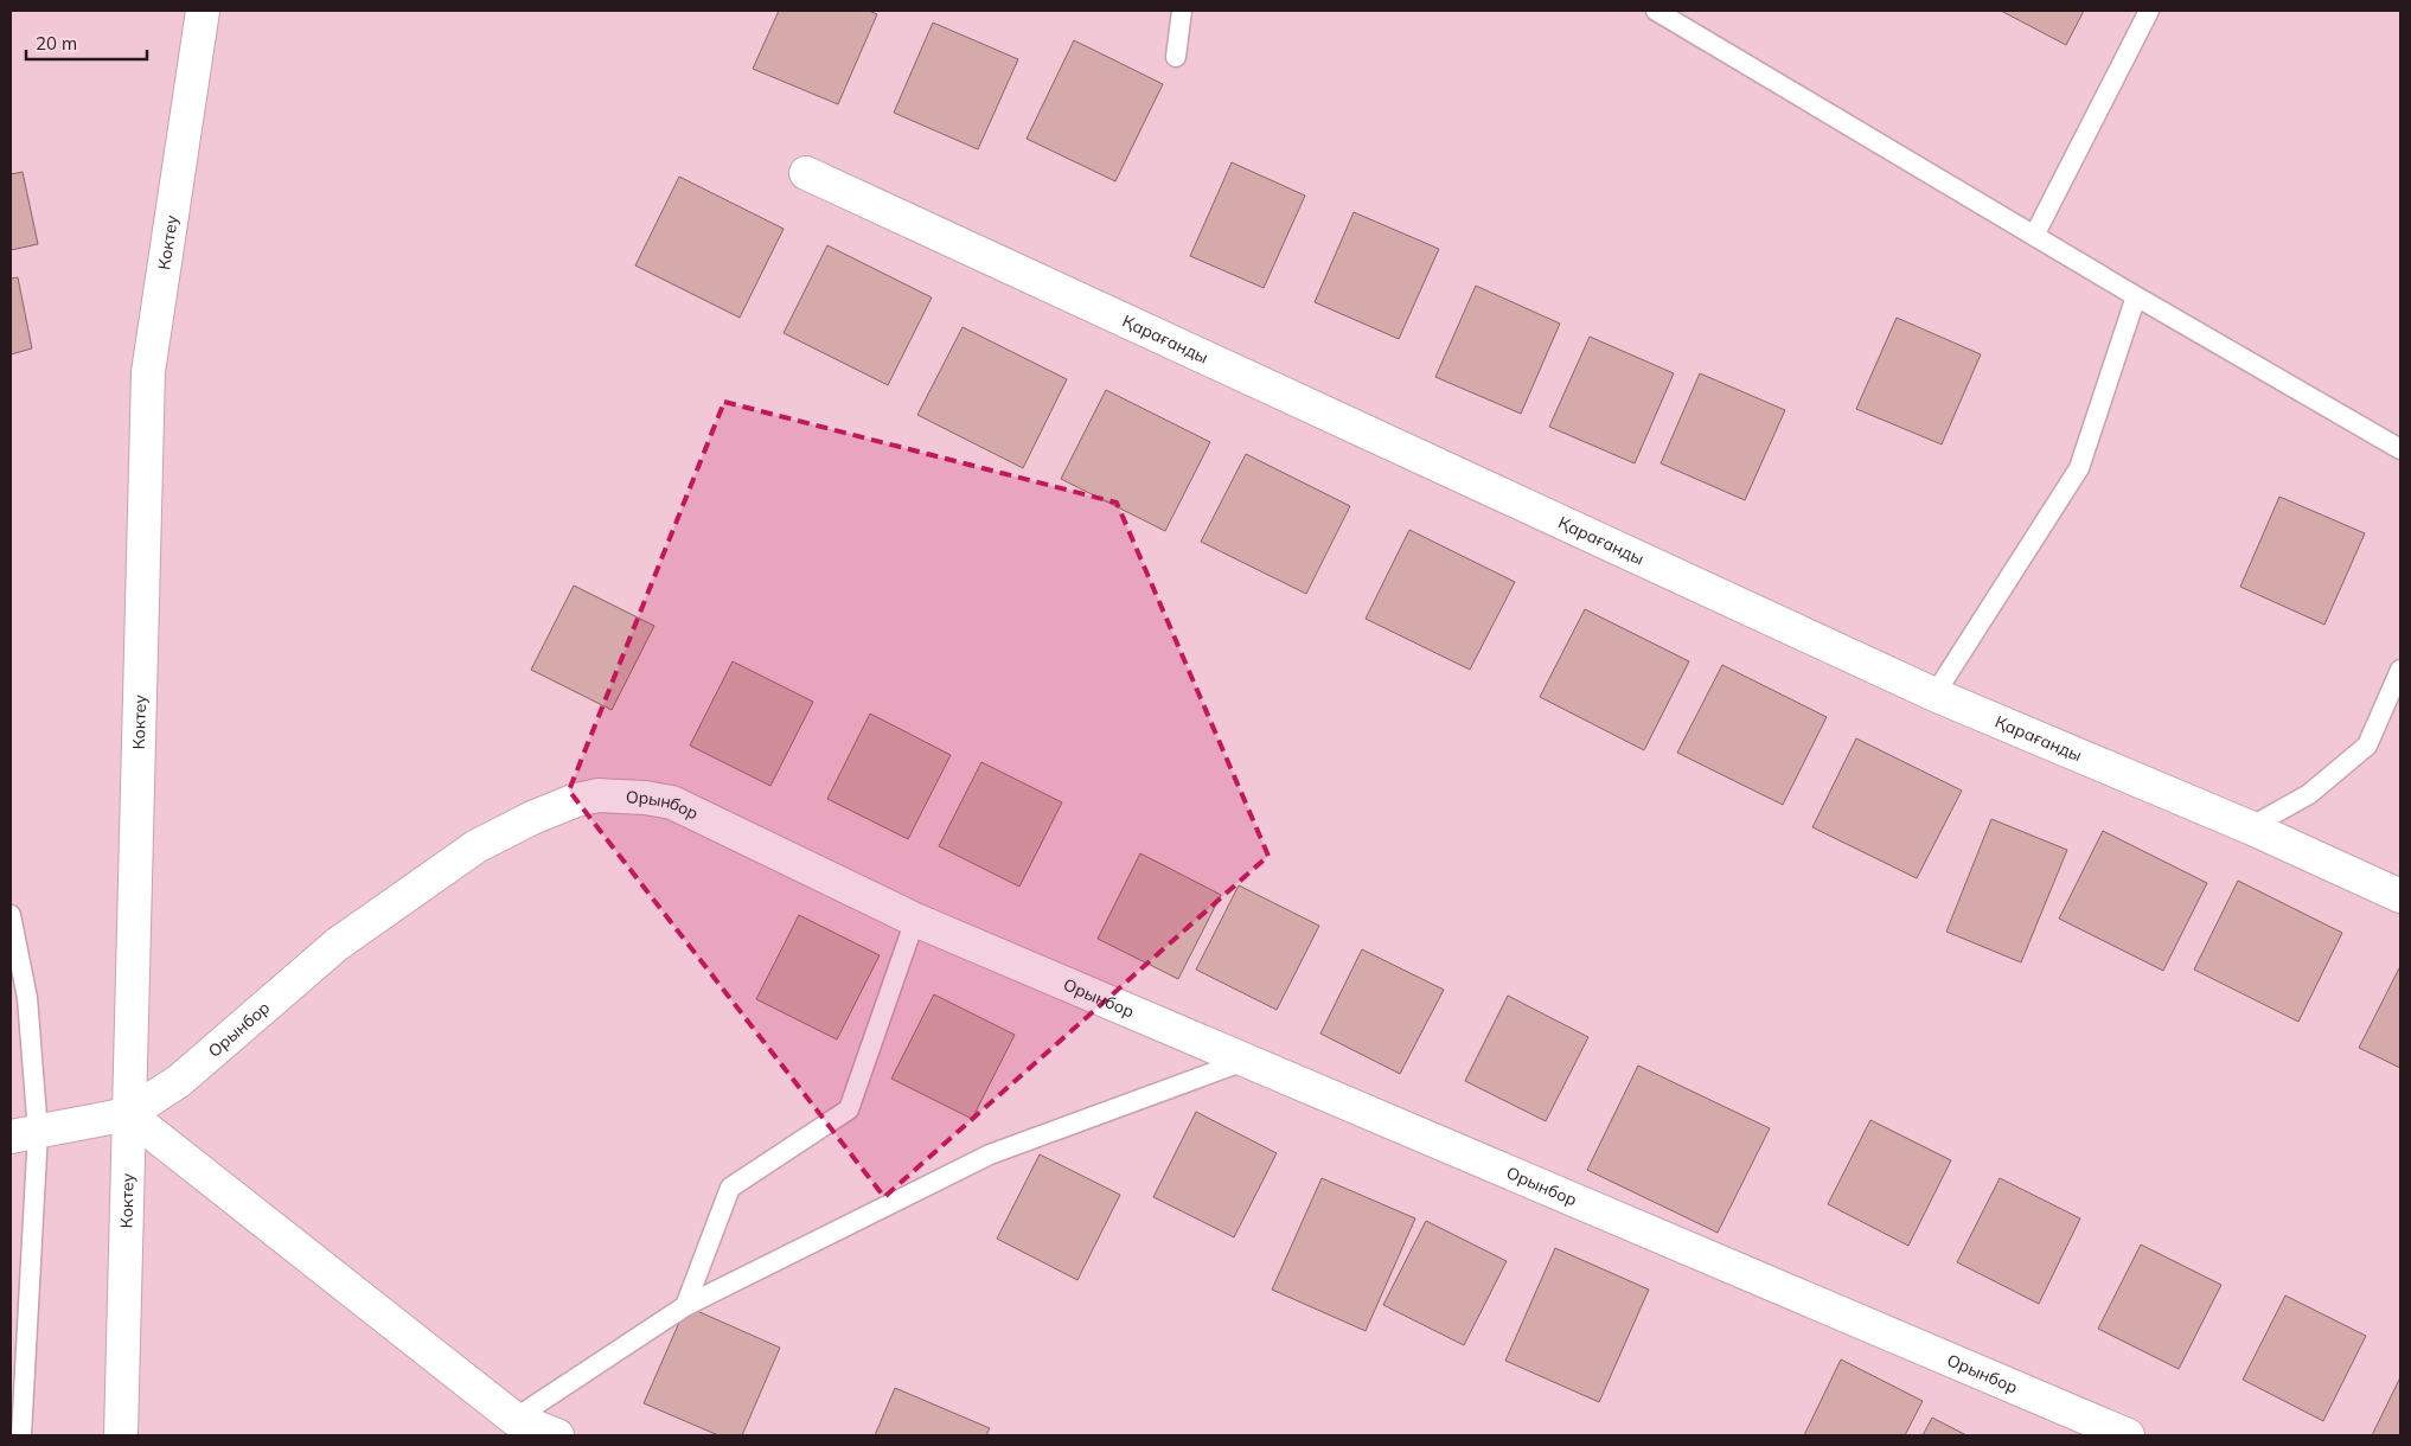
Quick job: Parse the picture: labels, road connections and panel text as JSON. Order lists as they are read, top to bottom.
{
  "streets": {
    "street": ["Коктеу", "Қарағанды", "Орынбор"]
  },
  "crossings": [
    ["Коктеу", "Орынбор"]
  ],
  "scale_bar": "20 m"
}
